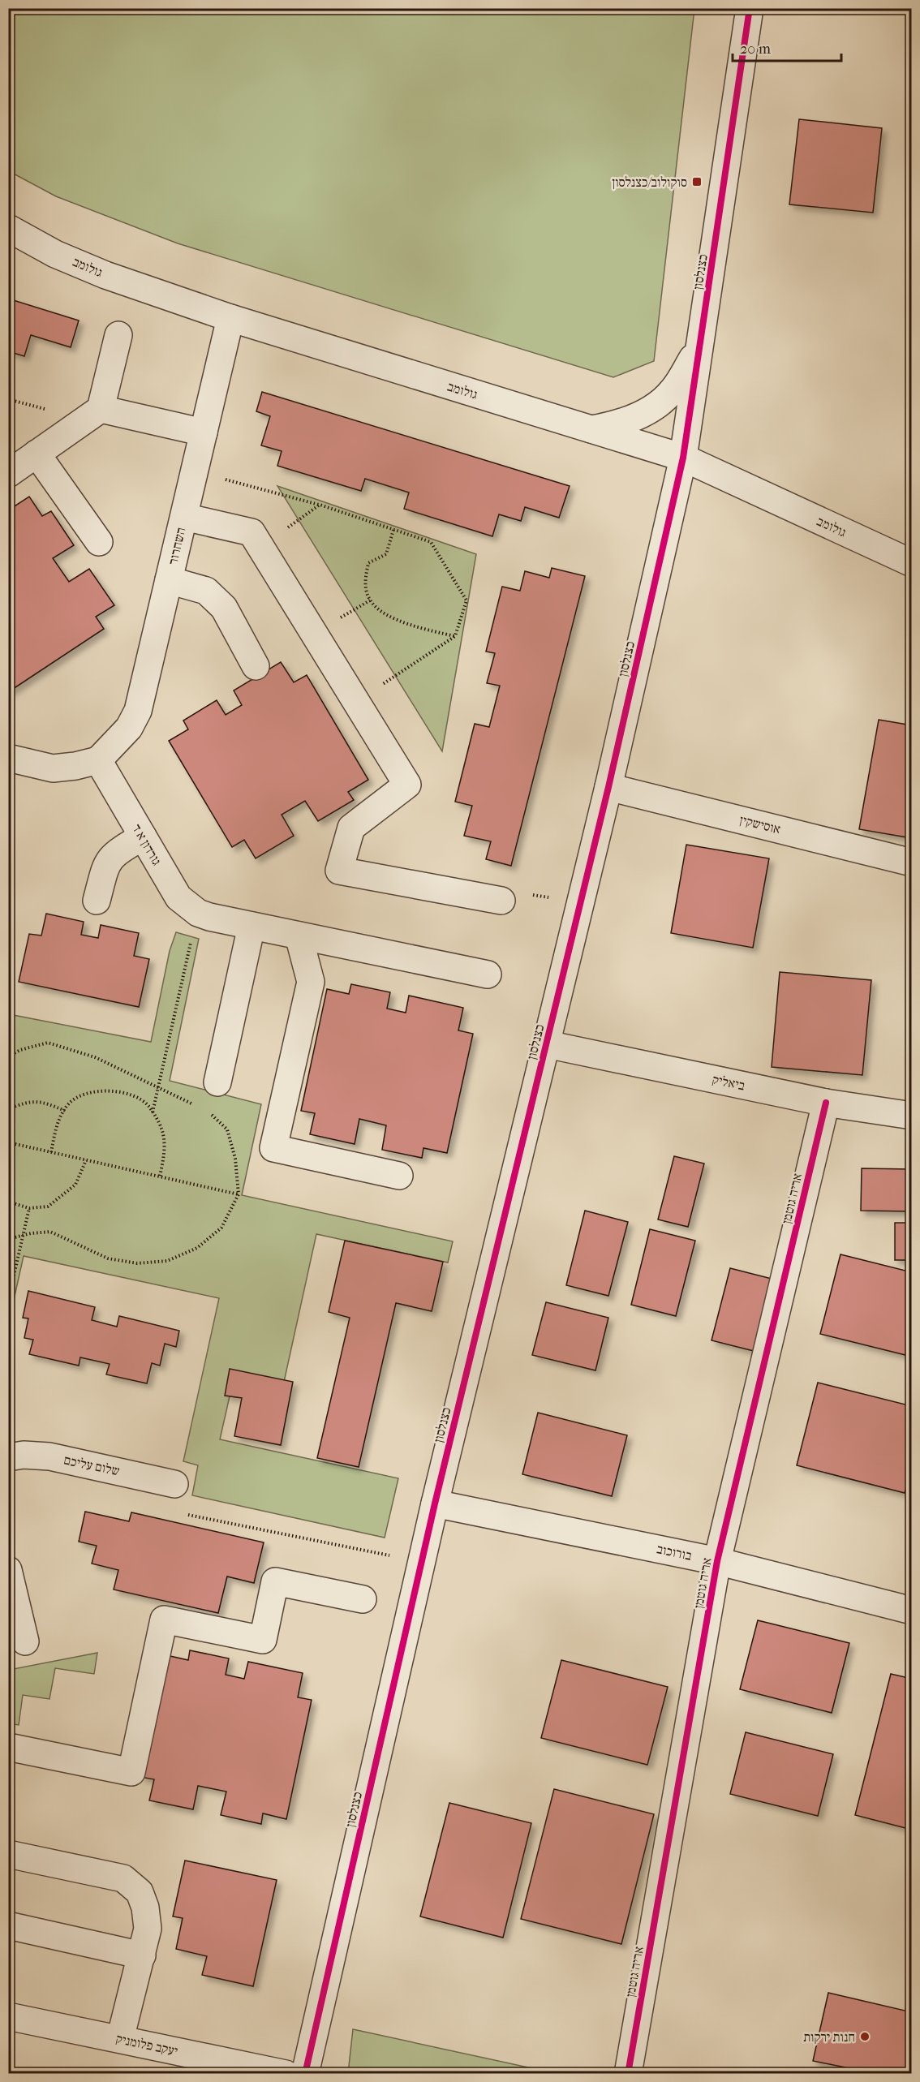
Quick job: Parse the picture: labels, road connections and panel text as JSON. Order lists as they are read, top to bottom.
{
  "streets": {
    "street": [
      "גולומב",
      "כצנלסון",
      "השחרור",
      "אוסישקין",
      "גורדון א ד",
      "ביאליק",
      "אריה גוטמן",
      "שלום עליכם",
      "בורוכוב",
      "יעקב פלומניק"
    ]
  },
  "crossings": [
    ["גולומב", "כצנלסון"],
    ["גולומב", "השחרור"],
    ["כצנלסון", "אוסישקין"],
    ["כצנלסון", "ביאליק"],
    ["כצנלסון", "בורוכוב"],
    ["השחרור", "גורדון א ד"],
    ["ביאליק", "אריה גוטמן"],
    ["אריה גוטמן", "בורוכוב"]
  ],
  "places": {
    "transit": ["סוקולוב/כצנלסון"],
    "other": ["חנות ירקות"]
  },
  "scale_bar": "20 m"
}
